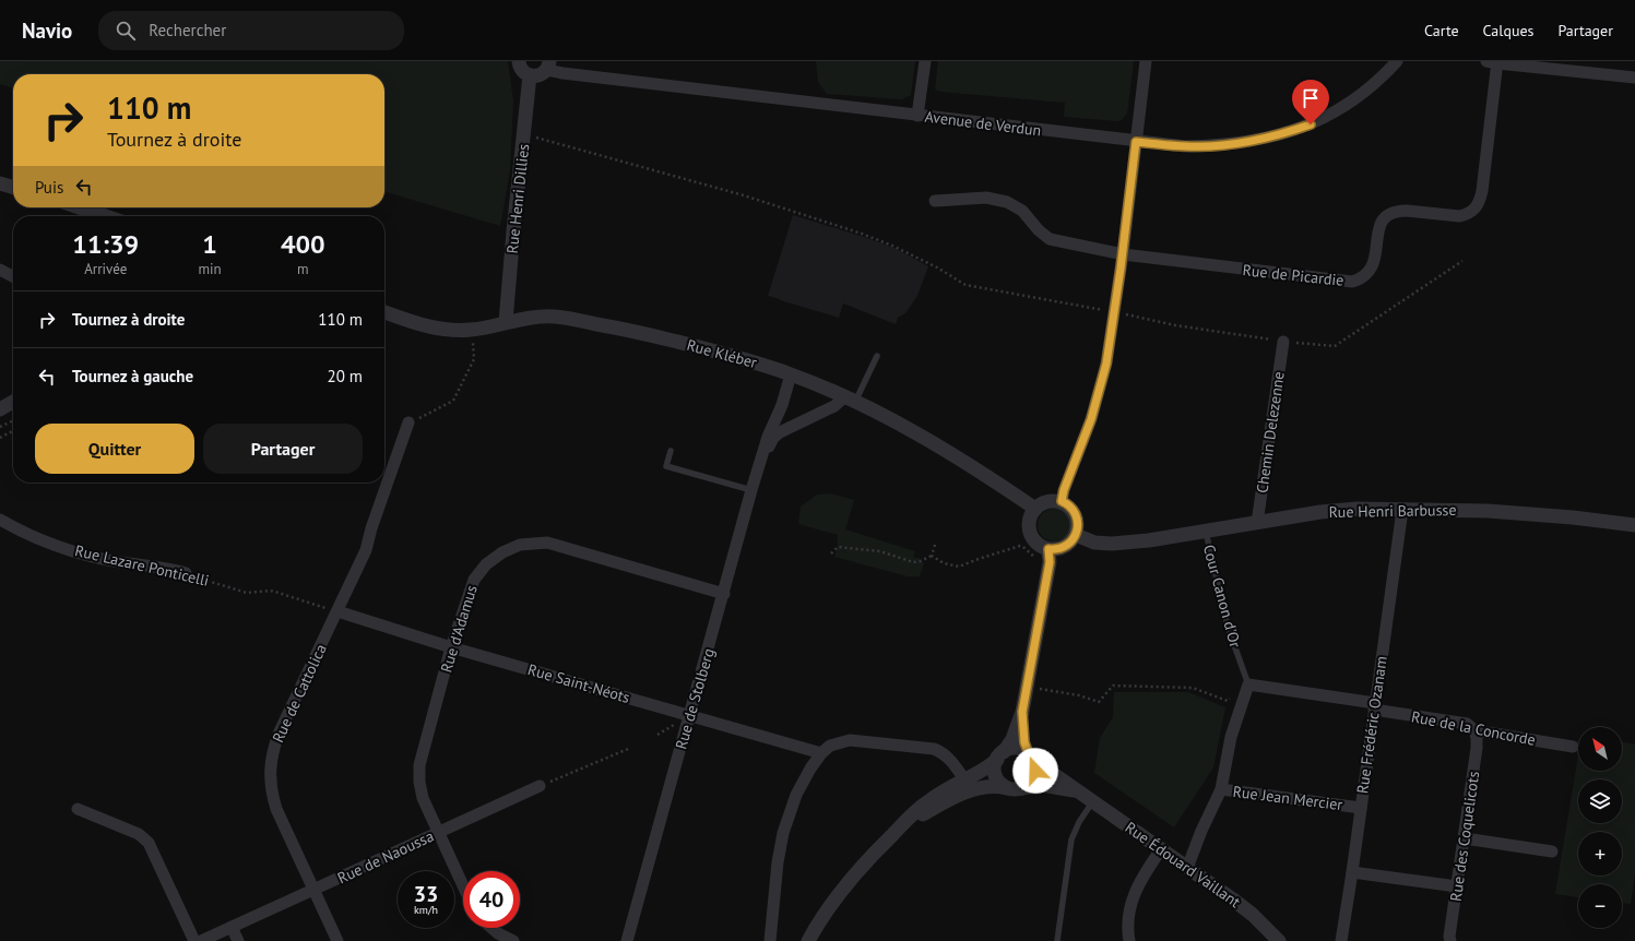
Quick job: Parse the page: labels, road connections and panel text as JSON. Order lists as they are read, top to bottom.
{
  "streets": {
    "street": [
      "Avenue de Verdun",
      "Rue Henri Dillies",
      "Rue de Picardie",
      "Rue Kléber",
      "Chemin Delezenne",
      "Rue Henri Barbusse",
      "Rue Lazare Ponticelli",
      "Rue d'Adamus",
      "Rue Saint-Néots",
      "Rue de Cattolica",
      "Rue de Stolberg",
      "Rue Frédéric Ozanam",
      "Rue de la Concorde",
      "Rue Jean Mercier",
      "Rue des Coquelicots",
      "Rue de Naoussa",
      "Rue Édouard Vaillant"
    ],
    "lane": ["Cour Canon d'Or"]
  },
  "crossings": [
    ["Rue Henri Dillies", "Rue Kléber"],
    ["Rue Kléber", "Rue Henri Barbusse"],
    ["Rue Kléber", "Rue de Stolberg"],
    ["Chemin Delezenne", "Rue Henri Barbusse"],
    ["Rue Henri Barbusse", "Cour Canon d'Or"],
    ["Rue Henri Barbusse", "Rue Frédéric Ozanam"],
    ["Rue Lazare Ponticelli", "Rue Saint-Néots"],
    ["Rue Lazare Ponticelli", "Rue de Cattolica"],
    ["Cour Canon d'Or", "Rue de la Concorde"],
    ["Cour Canon d'Or", "Rue Jean Mercier"],
    ["Rue d'Adamus", "Rue Saint-Néots"],
    ["Rue d'Adamus", "Rue de Stolberg"],
    ["Rue d'Adamus", "Rue de Naoussa"],
    ["Rue Saint-Néots", "Rue de Cattolica"],
    ["Rue Saint-Néots", "Rue de Stolberg"],
    ["Rue de Cattolica", "Rue de Naoussa"],
    ["Rue Frédéric Ozanam", "Rue de la Concorde"],
    ["Rue Frédéric Ozanam", "Rue Jean Mercier"],
    ["Rue de la Concorde", "Rue Jean Mercier"],
    ["Rue de la Concorde", "Rue des Coquelicots"]
  ],
  "north": "top left",
  "page": {
    "header": "Navio",
    "search": "Rechercher",
    "nav": ["Carte", "Calques", "Partager"],
    "turn": ["110 m", "Tournez à droite"],
    "then": "Puis",
    "eta": [
      "11:39",
      "Arrivée",
      "1",
      "min",
      "400",
      "m"
    ],
    "list": [
      {
        "name": "Tournez à droite",
        "value": "110 m"
      },
      {
        "name": "Tournez à gauche",
        "value": "20 m"
      }
    ],
    "buttons": ["Quitter", "Partager"],
    "map_buttons": ["+", "−"],
    "speed": "33 km/h",
    "limit": "40"
  }
}
